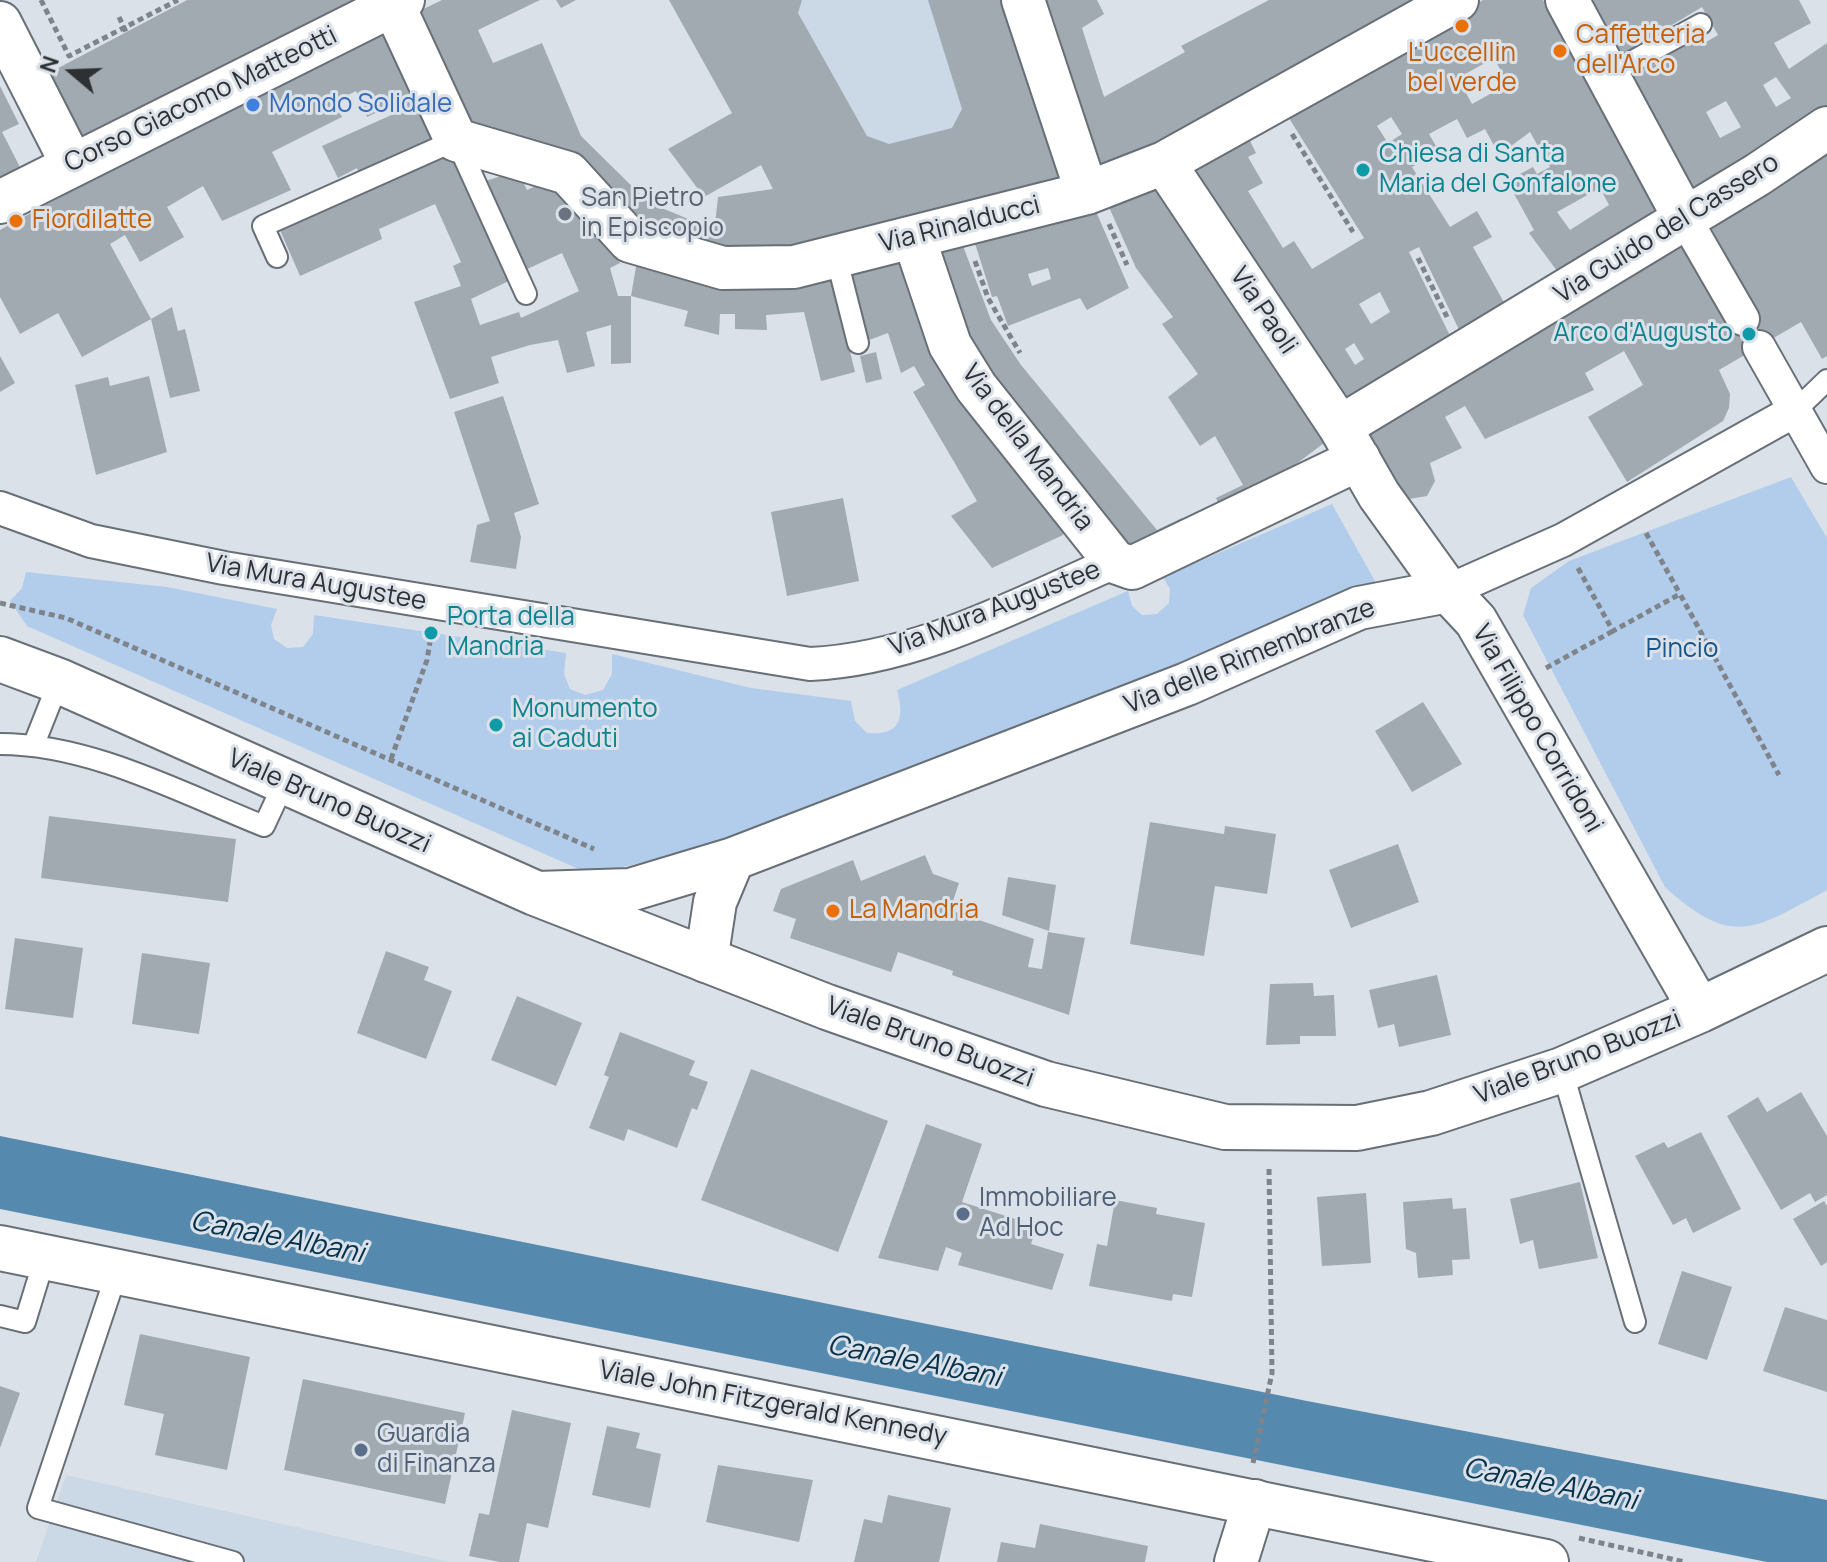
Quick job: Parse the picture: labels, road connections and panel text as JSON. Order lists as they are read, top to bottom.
{
  "streets": {
    "main road": ["Viale Bruno Buozzi", "Viale John Fitzgerald Kennedy"],
    "street": [
      "Corso Giacomo Matteotti",
      "Via Rinalducci",
      "Via Guido del Cassero",
      "Via Paoli",
      "Via della Mandria",
      "Via Mura Augustee",
      "Via delle Rimembranze",
      "Via Filippo Corridoni"
    ]
  },
  "crossings": [
    ["Via Rinalducci", "Via Paoli"],
    ["Via Rinalducci", "Via della Mandria"],
    ["Via Guido del Cassero", "Via Paoli"],
    ["Via Guido del Cassero", "Via Mura Augustee"],
    ["Via Guido del Cassero", "Via Filippo Corridoni"],
    ["Via Paoli", "Via Mura Augustee"],
    ["Via Paoli", "Via Filippo Corridoni"],
    ["Via della Mandria", "Via Mura Augustee"],
    ["Via Mura Augustee", "Via Filippo Corridoni"],
    ["Via delle Rimembranze", "Via Filippo Corridoni"],
    ["Via delle Rimembranze", "Viale Bruno Buozzi"],
    ["Via Filippo Corridoni", "Viale Bruno Buozzi"]
  ],
  "water": ["Canale Albani"],
  "parks": ["Pincio"],
  "places": [
    "L'uccellin bel verde",
    "Caffetteria dell'Arco",
    "Mondo Solidale",
    "Chiesa di Santa Maria del Gonfalone",
    "San Pietro in Episcopio",
    "Fiordilatte",
    "Arco d'Augusto",
    "Porta della Mandria",
    "Monumento ai Caduti",
    "La Mandria",
    "Immobiliare Ad Hoc",
    "Guardia di Finanza"
  ],
  "north": "left"
}
